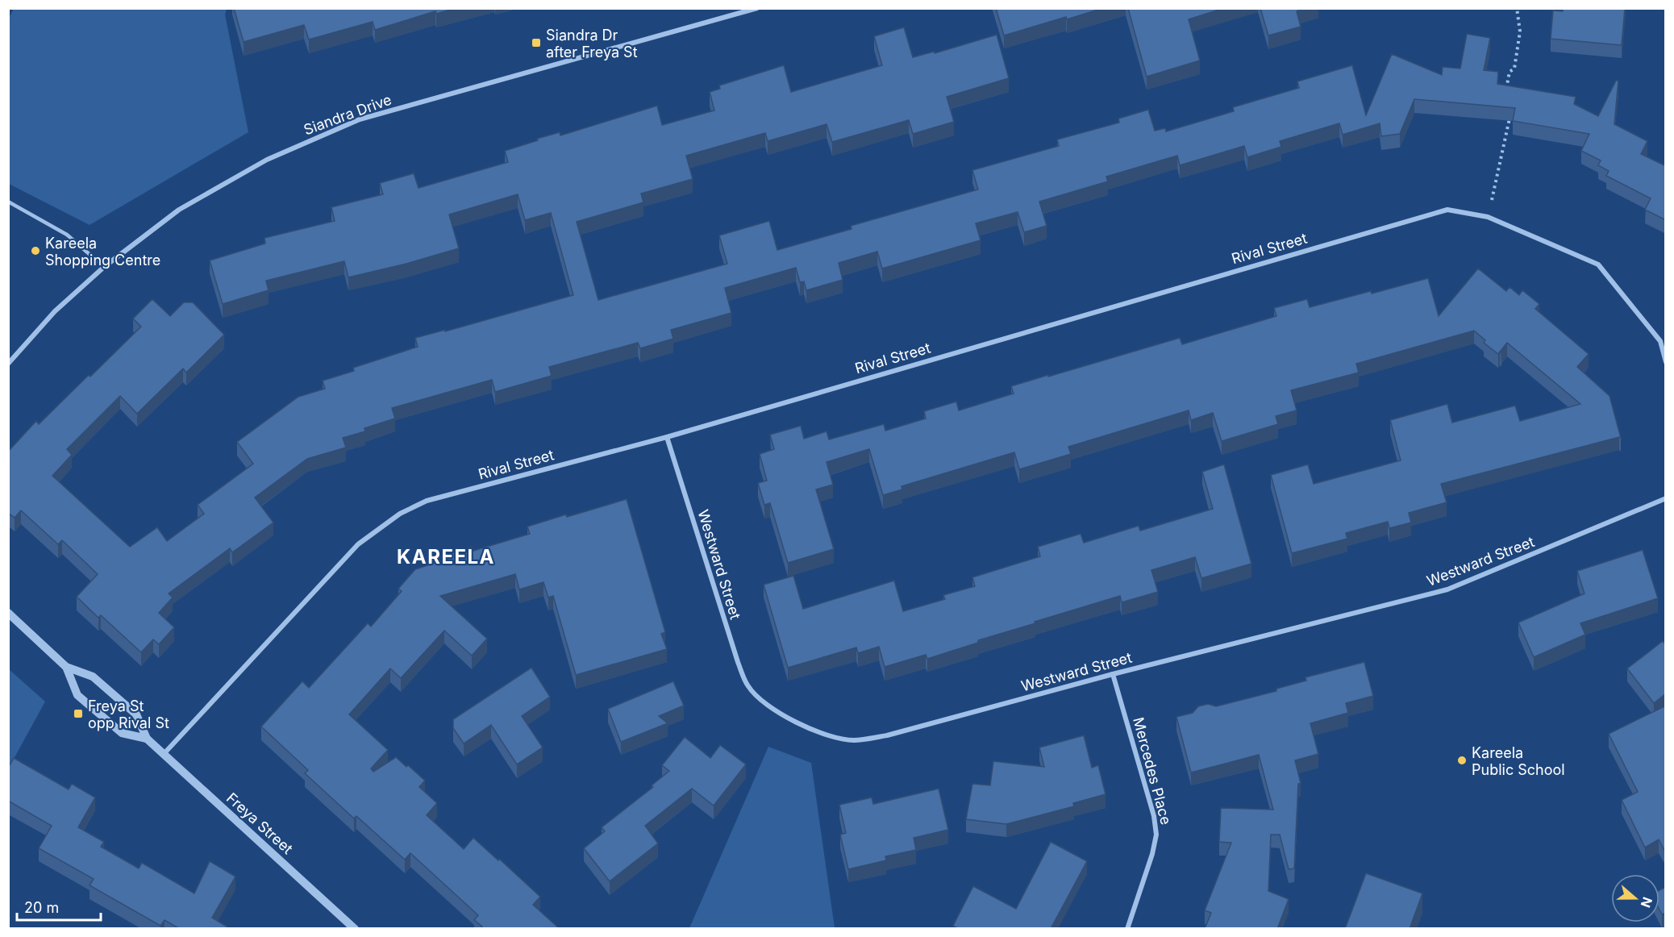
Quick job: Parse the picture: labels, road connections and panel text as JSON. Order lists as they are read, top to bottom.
{
  "streets": {
    "street": [
      "Siandra Drive",
      "Rival Street",
      "Westward Street",
      "Mercedes Place",
      "Freya Street"
    ]
  },
  "crossings": [
    ["Rival Street", "Westward Street"],
    ["Rival Street", "Freya Street"],
    ["Westward Street", "Mercedes Place"]
  ],
  "districts": ["KAREELA"],
  "places": {
    "transit": ["Siandra Dr after Freya St", "Freya St opp Rival St"],
    "other": ["Kareela Shopping Centre", "Kareela Public School"]
  },
  "scale_bar": "20 m",
  "north": "right"
}
